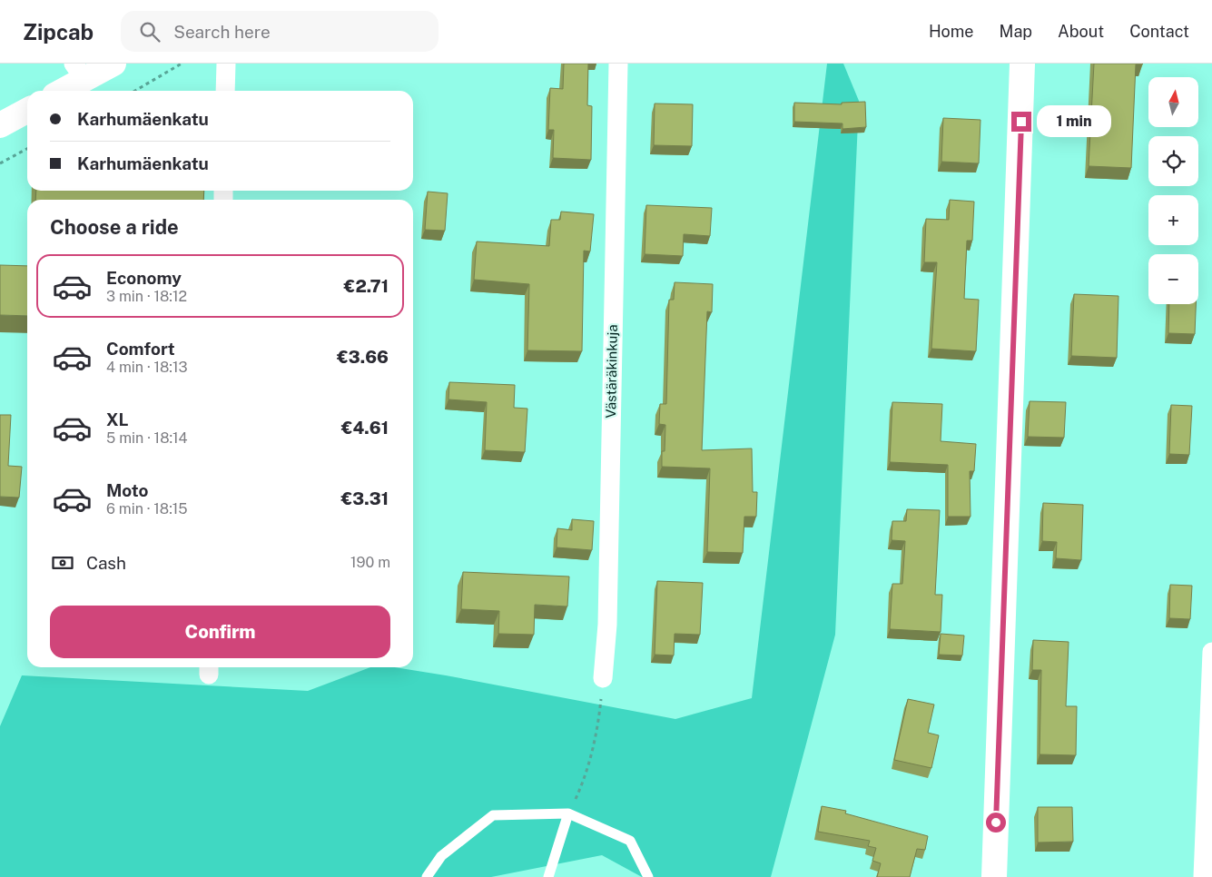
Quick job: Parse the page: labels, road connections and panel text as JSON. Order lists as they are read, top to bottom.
{
  "streets": {
    "street": ["Västäräkinkuja"]
  },
  "north": "top",
  "page": {
    "header": "Zipcab",
    "search": "Search here",
    "nav": [
      "Home",
      "Map",
      "About",
      "Contact"
    ],
    "map_buttons": ["+", "−"],
    "banner": ["Karhumäenkatu", "Karhumäenkatu"],
    "bubble": "1 min",
    "heading": "Choose a ride",
    "list": [
      {
        "name": "Economy",
        "note": "3 min · 18:12",
        "value": "€2.71"
      },
      {
        "name": "Comfort",
        "note": "4 min · 18:13",
        "value": "€3.66"
      },
      {
        "name": "XL",
        "note": "5 min · 18:14",
        "value": "€4.61"
      },
      {
        "name": "Moto",
        "note": "6 min · 18:15",
        "value": "€3.31"
      }
    ],
    "pay": ["Cash", "190 m"],
    "buttons": "Confirm"
  }
}
